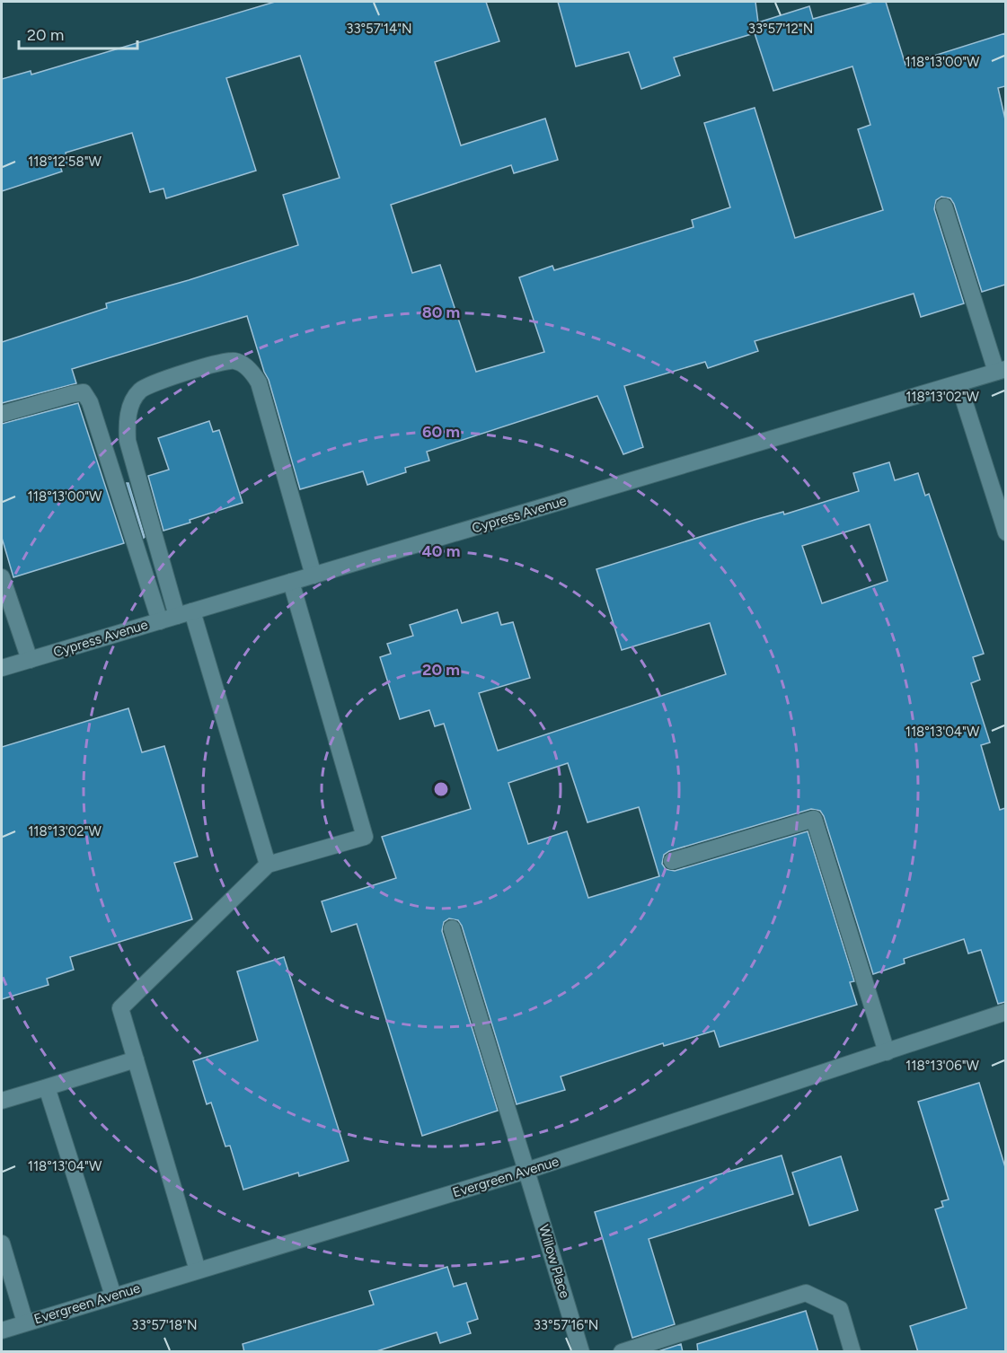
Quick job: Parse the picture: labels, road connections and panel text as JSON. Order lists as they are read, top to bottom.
{
  "streets": {
    "street": ["Cypress Avenue", "Evergreen Avenue", "Willow Place"]
  },
  "crossings": [
    ["Evergreen Avenue", "Willow Place"]
  ],
  "scale_bar": "20 m",
  "coordinates": [
    "33°57'14\"N",
    "33°57'12\"N",
    "118°13'00\"W",
    "118°12'58\"W",
    "118°13'02\"W",
    "118°13'04\"W",
    "118°13'06\"W",
    "33°57'18\"N",
    "33°57'16\"N"
  ],
  "rings": [
    "80 m",
    "60 m",
    "40 m",
    "20 m"
  ]
}
